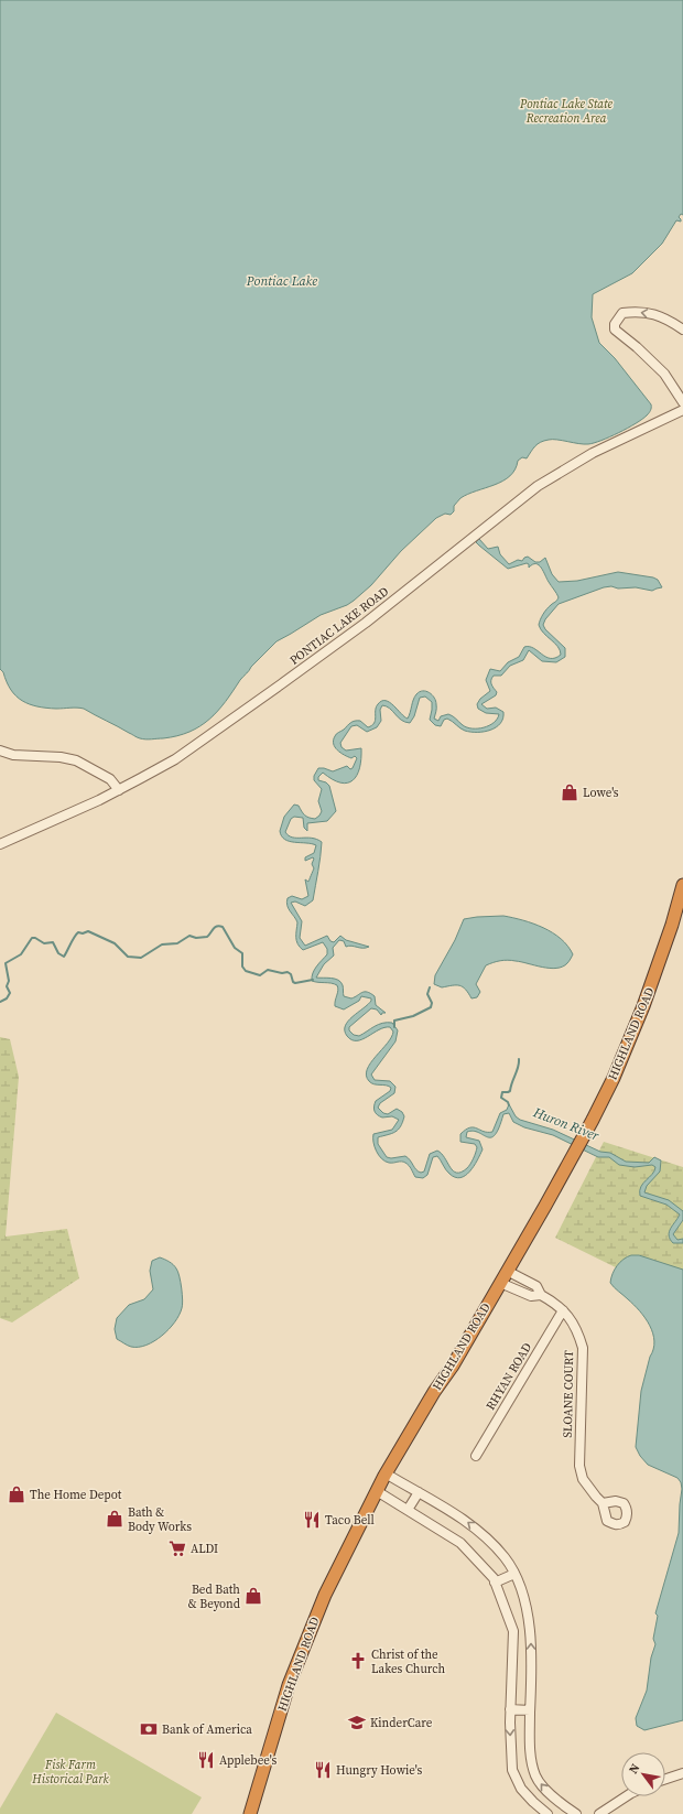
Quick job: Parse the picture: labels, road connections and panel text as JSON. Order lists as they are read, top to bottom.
{
  "streets": {
    "highway": ["HIGHLAND ROAD"],
    "street": ["PONTIAC LAKE ROAD", "RHYAN ROAD", "SLOANE COURT"]
  },
  "crossings": [
    ["HIGHLAND ROAD", "SLOANE COURT"],
    ["RHYAN ROAD", "SLOANE COURT"]
  ],
  "water": ["Pontiac Lake", "Huron River"],
  "parks": ["Pontiac Lake State Recreation Area", "Fisk Farm Historical Park"],
  "places": {
    "shop": [
      "Lowe's",
      "The Home Depot",
      "Bath & Body Works",
      "Bed Bath & Beyond"
    ],
    "restaurant": ["Taco Bell", "Applebee's", "Hungry Howie's"],
    "supermarket": ["ALDI"],
    "church": ["Christ of the Lakes Church"],
    "school or university": ["KinderCare"],
    "bank": ["Bank of America"]
  },
  "north": "top left"
}
